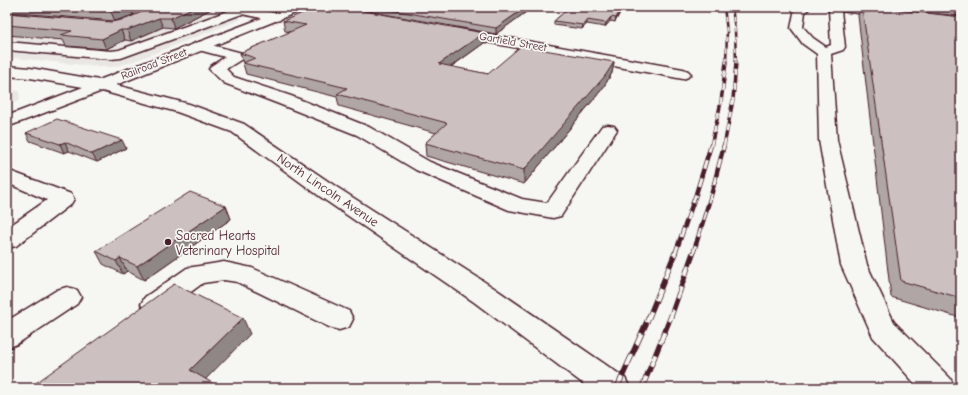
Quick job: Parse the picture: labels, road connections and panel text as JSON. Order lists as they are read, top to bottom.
{
  "streets": {
    "main road": ["Garfield Street", "Railroad Street", "North Lincoln Avenue"]
  },
  "crossings": [
    ["Railroad Street", "North Lincoln Avenue"]
  ],
  "places": ["Sacred Hearts Veterinary Hospital"]
}
